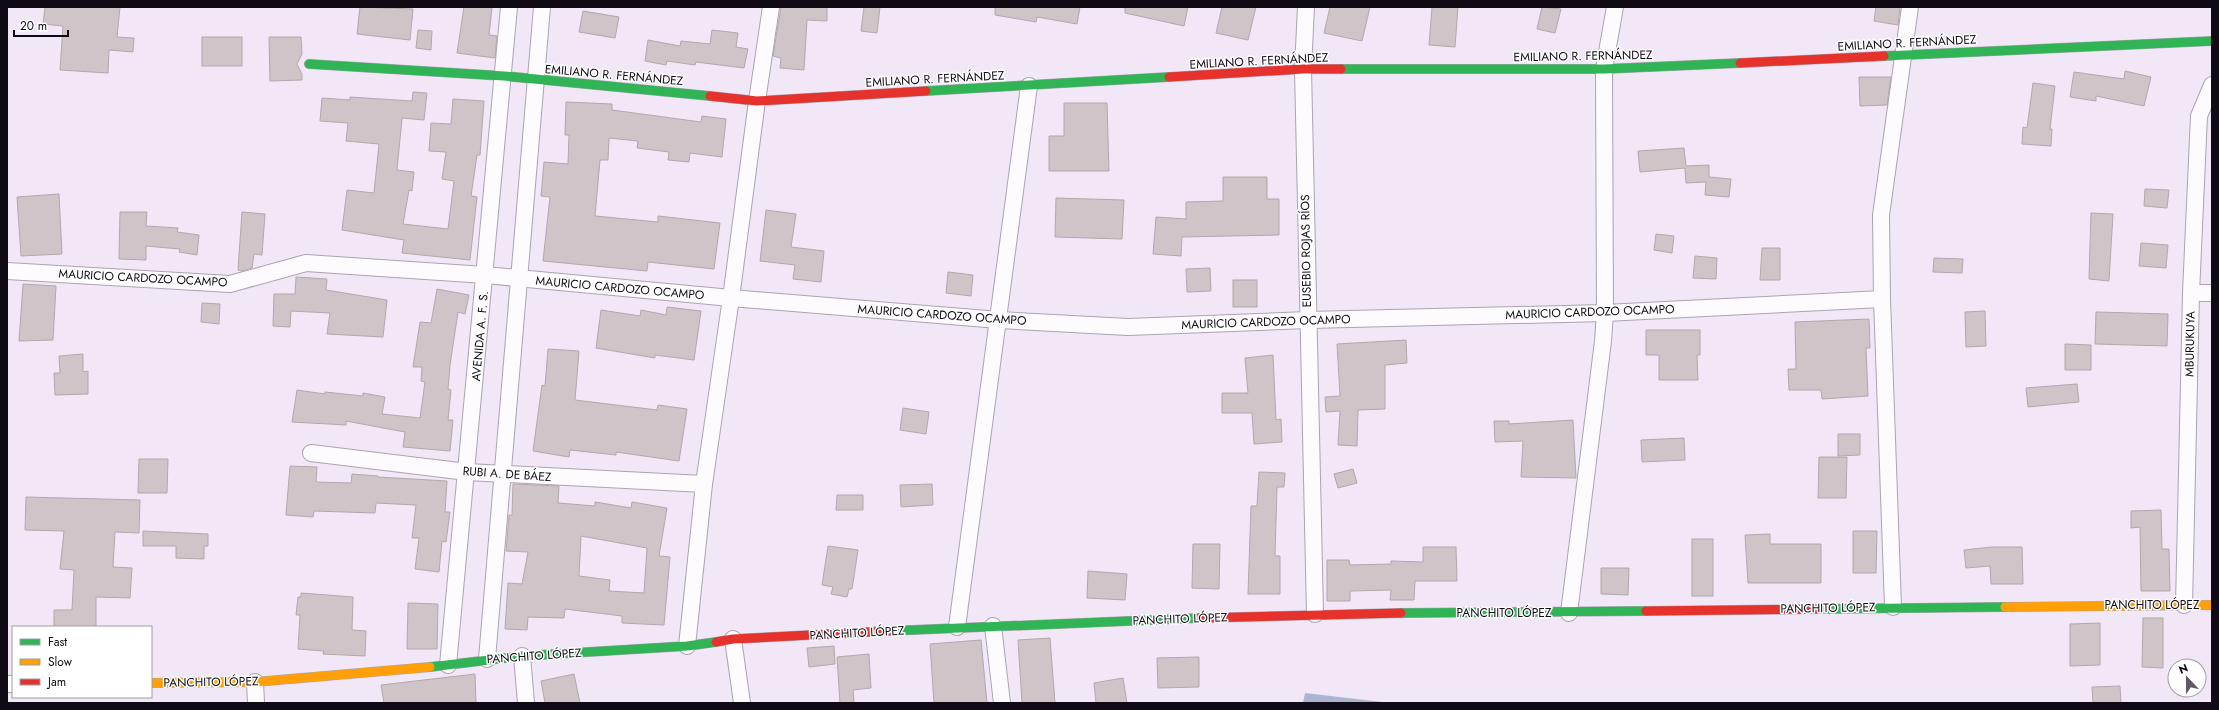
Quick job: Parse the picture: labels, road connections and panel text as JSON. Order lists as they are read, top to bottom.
{
  "streets": {
    "street": [
      "EMILIANO R. FERNÁNDEZ",
      "EUSEBIO ROJAS RÍOS",
      "MAURICIO CARDOZO OCAMPO",
      "AVENIDA A. F. S.",
      "MBURUKUYA",
      "RUBI A. DE BÁEZ",
      "PANCHITO LÓPEZ"
    ]
  },
  "crossings": [
    ["EMILIANO R. FERNÁNDEZ", "EUSEBIO ROJAS RÍOS"],
    ["EMILIANO R. FERNÁNDEZ", "AVENIDA A. F. S."],
    ["EUSEBIO ROJAS RÍOS", "MAURICIO CARDOZO OCAMPO"],
    ["EUSEBIO ROJAS RÍOS", "PANCHITO LÓPEZ"],
    ["MAURICIO CARDOZO OCAMPO", "AVENIDA A. F. S."],
    ["AVENIDA A. F. S.", "RUBI A. DE BÁEZ"],
    ["AVENIDA A. F. S.", "PANCHITO LÓPEZ"],
    ["MBURUKUYA", "PANCHITO LÓPEZ"]
  ],
  "legend": ["Fast", "Slow", "Jam"],
  "scale_bar": "20 m",
  "north": "top"
}
